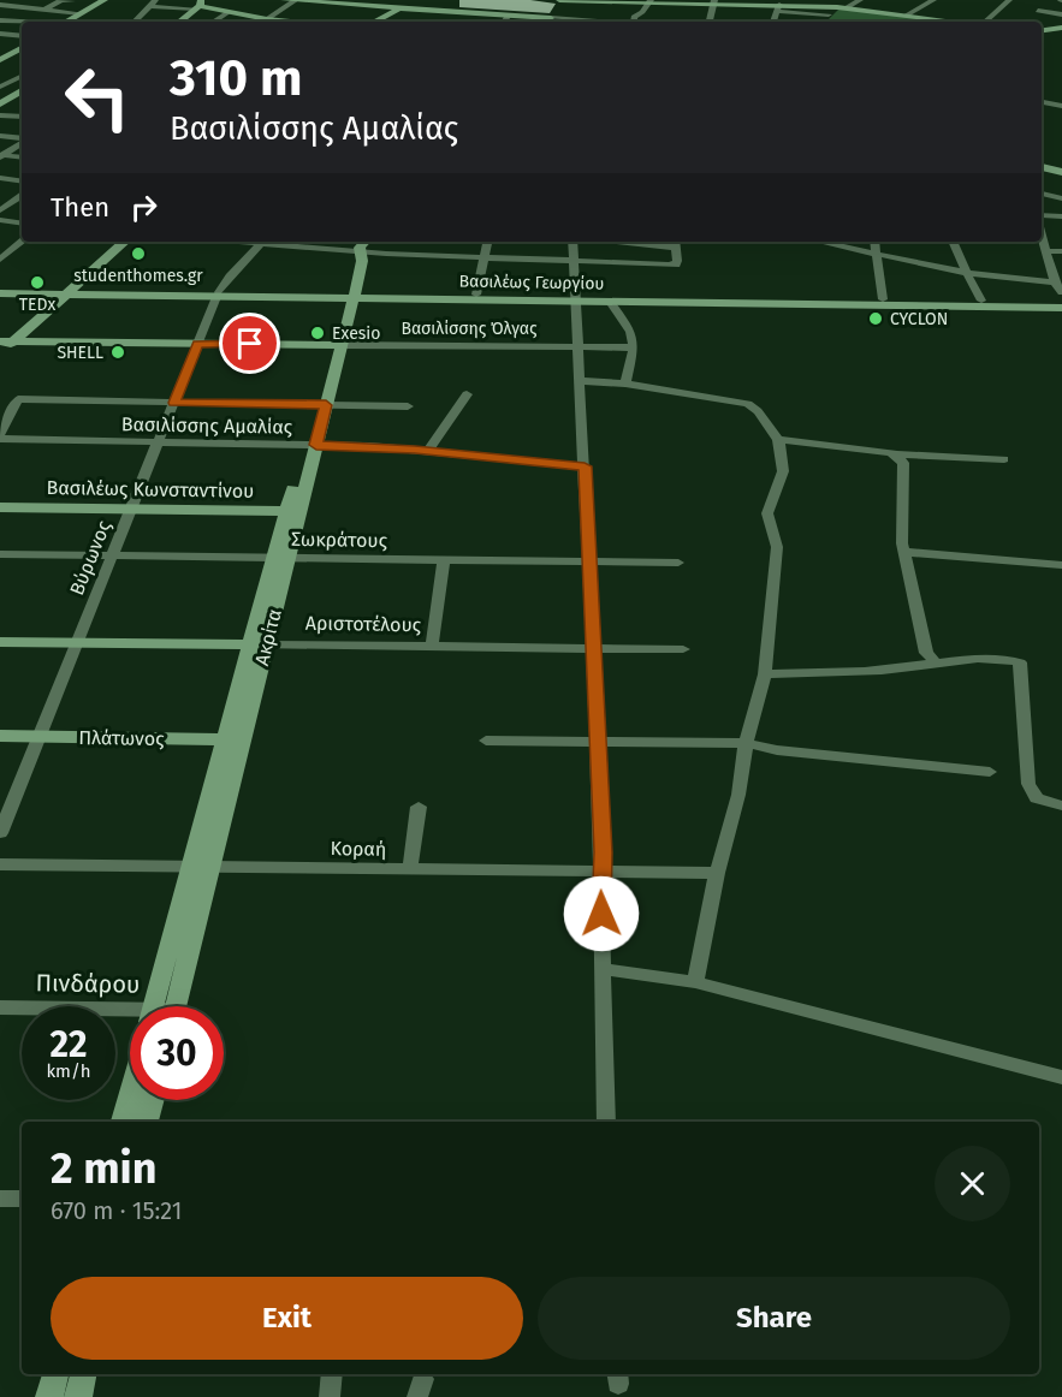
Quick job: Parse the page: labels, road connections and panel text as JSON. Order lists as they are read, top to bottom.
{
  "streets": {
    "street": [
      "Βασιλέως Γεωργίου",
      "Βασιλίσσης Όλγας",
      "Βασιλίσσης Αμαλίας",
      "Βασιλέως Κωνσταντίνου",
      "Σωκράτους",
      "Βύρωνος",
      "Αριστοτέλους",
      "Ακρίτα",
      "Πλάτωνος",
      "Κοραή",
      "Πινδάρου"
    ]
  },
  "crossings": [
    ["Βασιλέως Γεωργίου", "Βύρωνος"],
    ["Βασιλέως Γεωργίου", "Ακρίτα"],
    ["Βασιλίσσης Όλγας", "Βύρωνος"],
    ["Βασιλίσσης Όλγας", "Ακρίτα"],
    ["Βασιλίσσης Αμαλίας", "Βύρωνος"],
    ["Βασιλίσσης Αμαλίας", "Ακρίτα"],
    ["Βασιλέως Κωνσταντίνου", "Βύρωνος"],
    ["Βασιλέως Κωνσταντίνου", "Ακρίτα"],
    ["Σωκράτους", "Βύρωνος"],
    ["Σωκράτους", "Ακρίτα"],
    ["Βύρωνος", "Αριστοτέλους"],
    ["Βύρωνος", "Πλάτωνος"],
    ["Αριστοτέλους", "Ακρίτα"],
    ["Ακρίτα", "Πλάτωνος"],
    ["Ακρίτα", "Κοραή"]
  ],
  "places": [
    "studenthomes.gr",
    "TEDx",
    "CYCLON",
    "Exesio",
    "SHELL"
  ],
  "page": {
    "turn": ["310 m", "Βασιλίσσης Αμαλίας"],
    "then": "Then",
    "speed": "22 km/h",
    "limit": "30",
    "heading": ["2 min", "670 m · 15:21"],
    "buttons": ["Exit", "Share"]
  }
}
